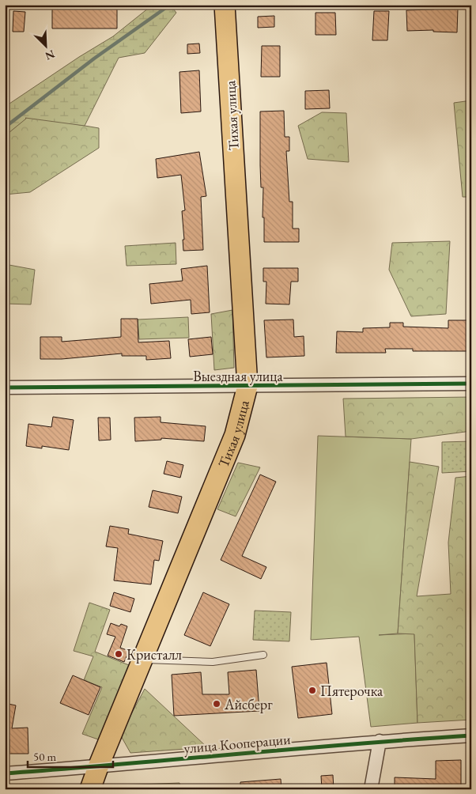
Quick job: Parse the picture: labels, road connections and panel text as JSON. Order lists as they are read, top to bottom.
{
  "streets": {
    "main road": ["Тихая улица"],
    "street": ["Выездная улица", "улица Кооперации"]
  },
  "crossings": [
    ["Тихая улица", "Выездная улица"],
    ["Тихая улица", "улица Кооперации"]
  ],
  "places": ["Кристалл", "Пятерочка", "Айсберг"],
  "scale_bar": "50 m",
  "north": "bottom right"
}
